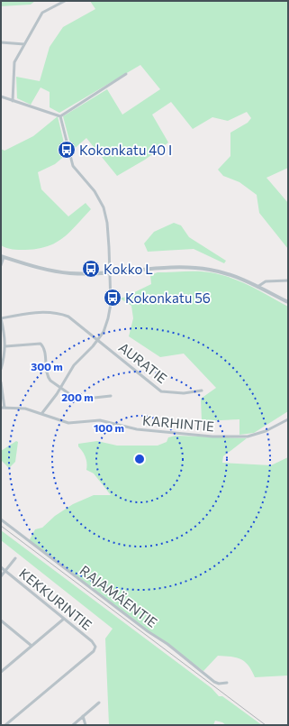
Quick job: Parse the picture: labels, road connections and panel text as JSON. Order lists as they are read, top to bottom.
{
  "streets": {
    "street": [
      "AURATIE",
      "KARHINTIE",
      "RAJAMÄENTIE",
      "KEKKURINTIE"
    ]
  },
  "places": {
    "bus stop": ["Kokonkatu 40 I", "Kokko L", "Kokonkatu 56"]
  },
  "rings": ["300 m", "200 m", "100 m"]
}
